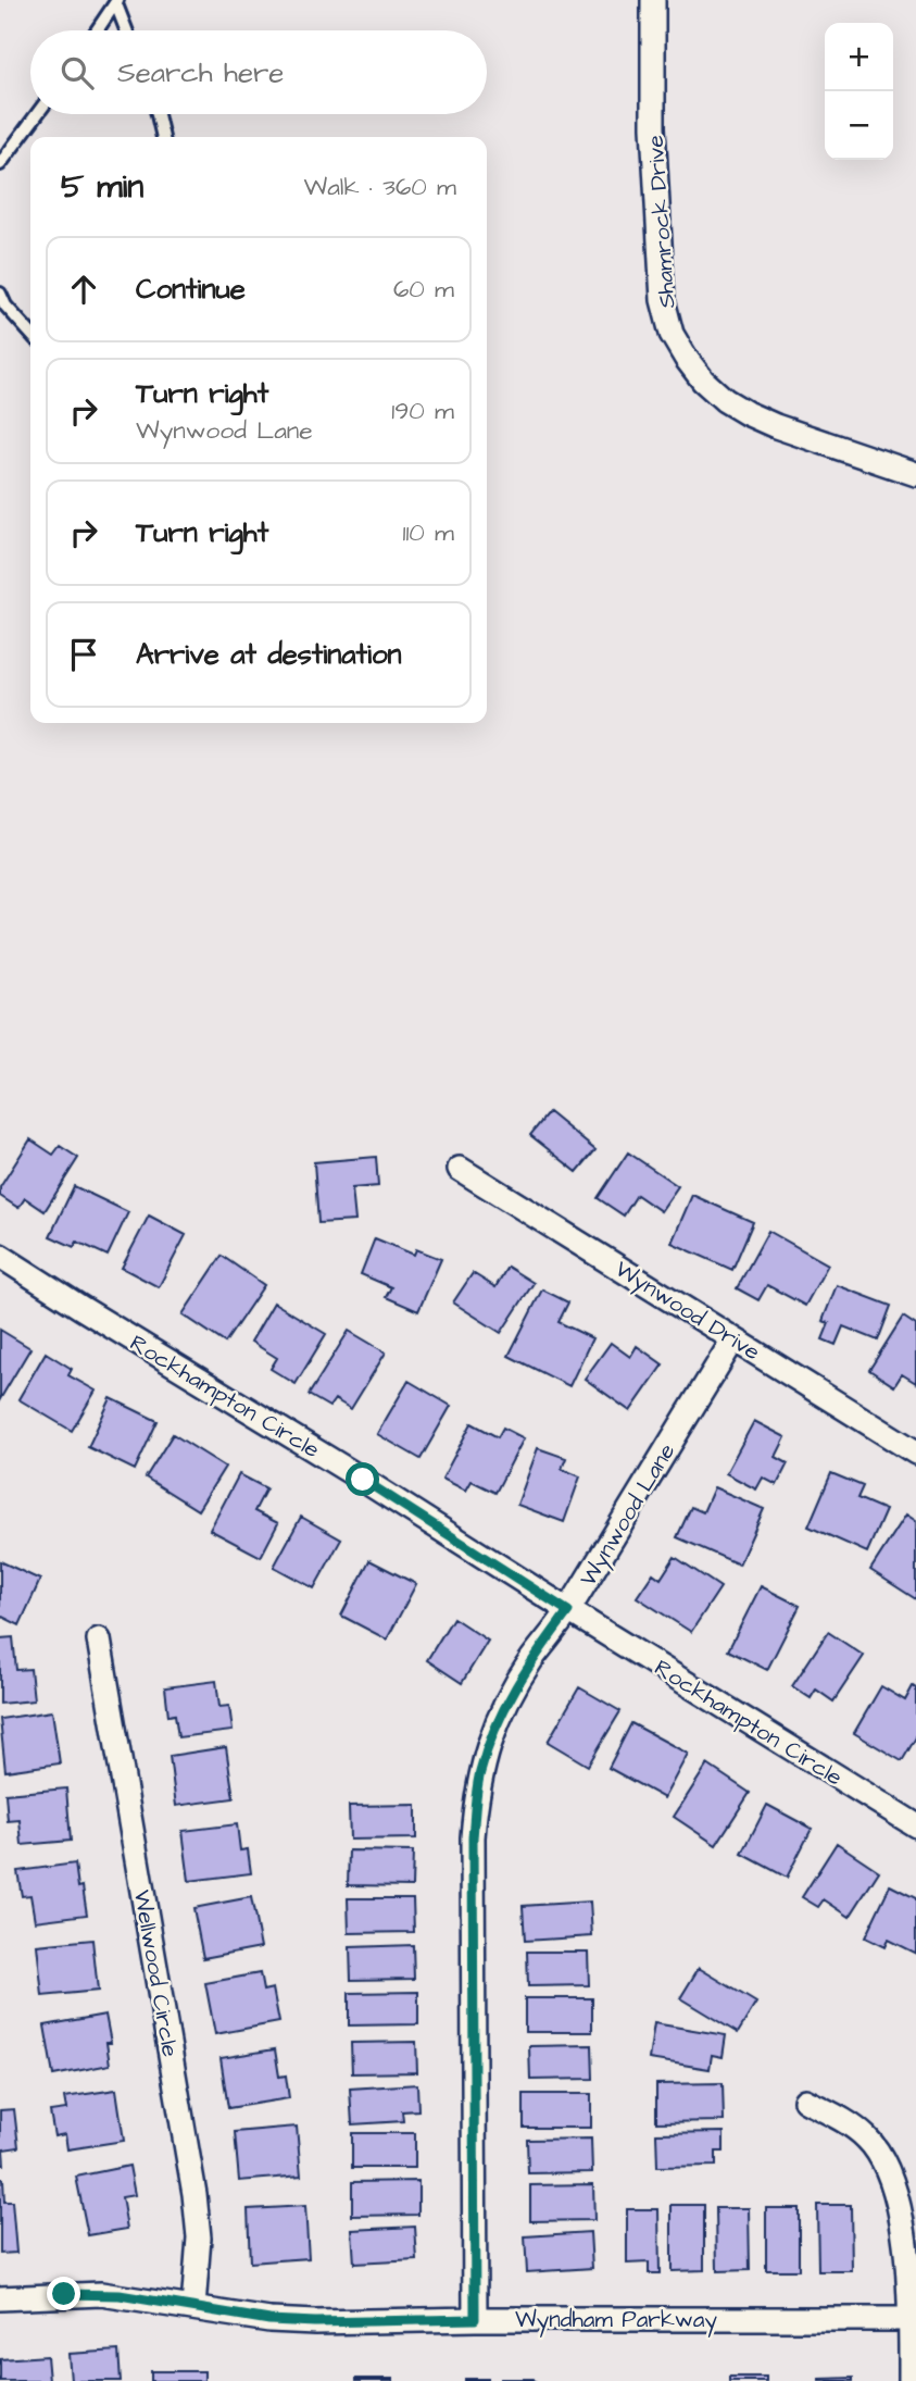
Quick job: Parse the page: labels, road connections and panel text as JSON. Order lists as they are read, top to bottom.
{
  "streets": {
    "street": [
      "Shamrock Drive",
      "Wynwood Drive",
      "Rockhampton Circle",
      "Wynwood Lane",
      "Wellwood Circle",
      "Wyndham Parkway"
    ]
  },
  "crossings": [
    ["Wynwood Drive", "Wynwood Lane"],
    ["Rockhampton Circle", "Wynwood Lane"],
    ["Wynwood Lane", "Wyndham Parkway"],
    ["Wellwood Circle", "Wyndham Parkway"]
  ],
  "page": {
    "map_buttons": ["+", "−"],
    "search": "Search here",
    "heading": ["5 min", "Walk · 360 m"],
    "list": [
      ["Continue", "60 m"],
      ["Turn right", "Wynwood Lane", "190 m"],
      ["Turn right", "110 m"],
      "Arrive at destination"
    ]
  }
}
